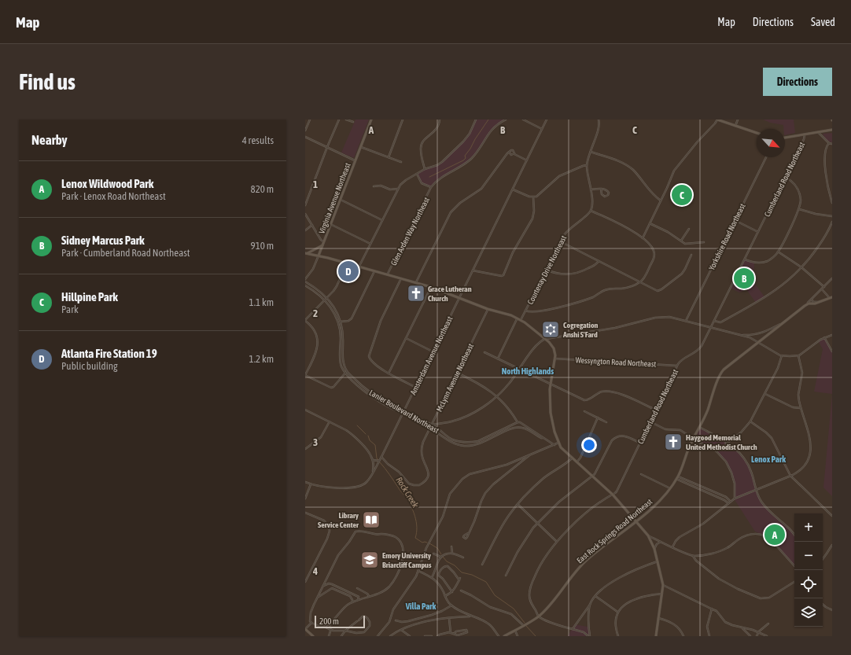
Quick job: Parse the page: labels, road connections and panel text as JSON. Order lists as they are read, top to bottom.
{
  "streets": {
    "street": [
      "Cumberland Road Northeast",
      "Virginia Avenue Northeast",
      "Glen Arden Way Northeast",
      "Yorkshire Road Northeast",
      "Courtenay Drive Northeast",
      "Amsterdam Avenue Northeast",
      "Wessyngton Road Northeast",
      "McLynn Avenue Northeast",
      "Lanier Boulevard Northeast",
      "East Rock Springs Road Northeast"
    ]
  },
  "crossings": [
    ["Cumberland Road Northeast", "Wessyngton Road Northeast"],
    ["Cumberland Road Northeast", "East Rock Springs Road Northeast"],
    ["Amsterdam Avenue Northeast", "McLynn Avenue Northeast"],
    ["Amsterdam Avenue Northeast", "Lanier Boulevard Northeast"],
    ["McLynn Avenue Northeast", "Lanier Boulevard Northeast"]
  ],
  "districts": ["North Highlands", "Lenox Park", "Villa Park"],
  "water": ["Rock Creek"],
  "places": {
    "church": ["Grace Lutheran Church", "Haygood Memorial United Methodist Church"],
    "synagogue": ["Cogregation Anshi S'Fard"],
    "library": ["Library Service Center"],
    "school or university": ["Emory University Briarcliff Campus"]
  },
  "scale_bar": "200 m",
  "north": "bottom right",
  "page": {
    "header": "Map",
    "nav": ["Map", "Directions", "Saved"],
    "buttons": "Directions",
    "title": "Find us",
    "heading": ["Nearby", "4 results"],
    "list": [
      {
        "mark": "A",
        "name": "Lenox Wildwood Park",
        "note": "Park · Lenox Road Northeast",
        "value": "820 m"
      },
      {
        "mark": "B",
        "name": "Sidney Marcus Park",
        "note": "Park · Cumberland Road Northeast",
        "value": "910 m"
      },
      {
        "mark": "C",
        "name": "Hillpine Park",
        "note": "Park",
        "value": "1.1 km"
      },
      {
        "mark": "D",
        "name": "Atlanta Fire Station 19",
        "note": "Public building",
        "value": "1.2 km"
      }
    ],
    "pins": [
      "C",
      "D",
      "B",
      "A"
    ],
    "map_buttons": ["+", "−"],
    "scale": "200 m"
  },
  "grid": {
    "columns": ["A", "B", "C"],
    "rows": [
      "1",
      "2",
      "3",
      "4"
    ]
  }
}
